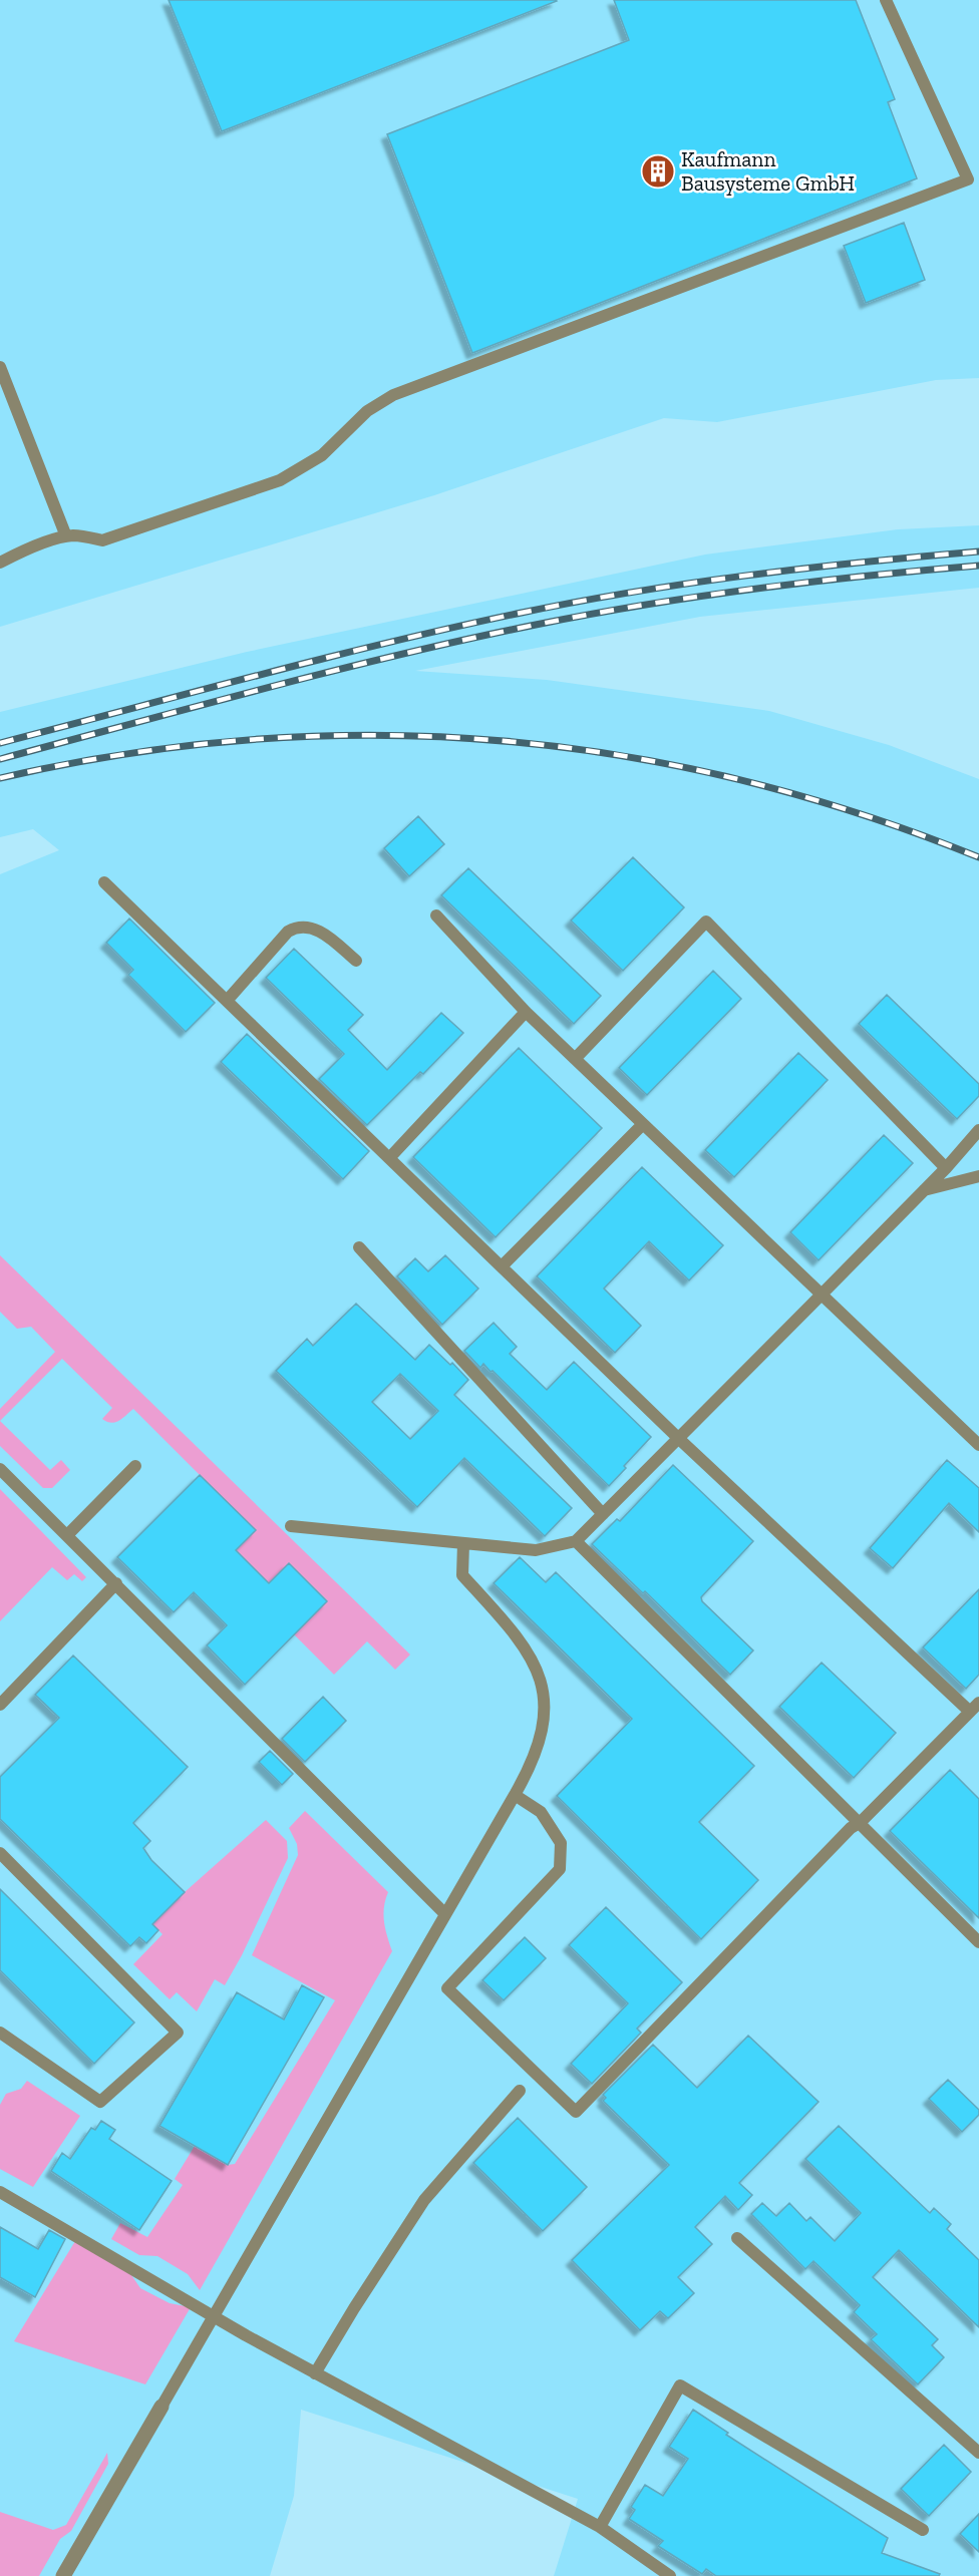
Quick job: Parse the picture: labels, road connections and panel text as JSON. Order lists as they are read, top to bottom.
{
  "places": {
    "building": ["Kaufmann Bausysteme GmbH"]
  }
}
